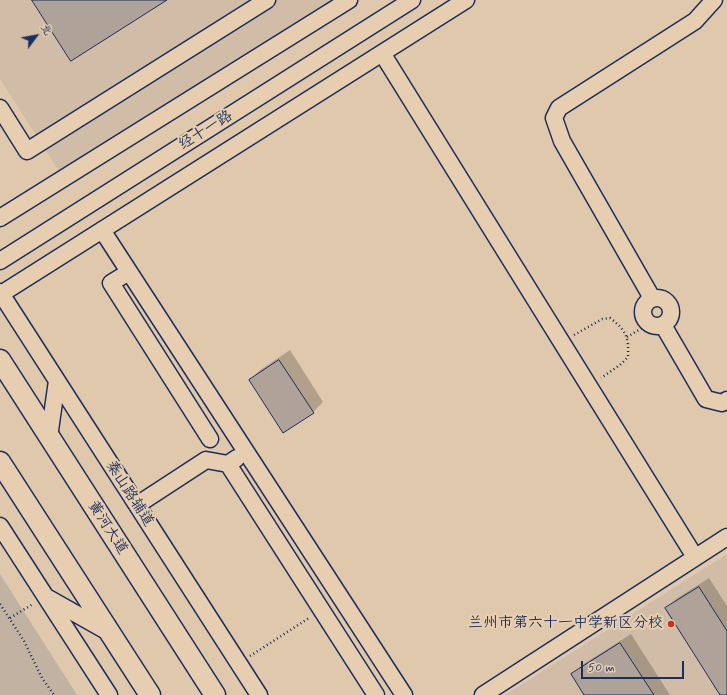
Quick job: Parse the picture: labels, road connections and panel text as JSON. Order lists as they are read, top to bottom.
{
  "streets": {
    "main road": ["黄河大道"],
    "street": ["经十一路", "秦山路辅道"]
  },
  "places": ["兰州市第六十一中学新区分校"],
  "scale_bar": "50 m",
  "north": "top right"
}
